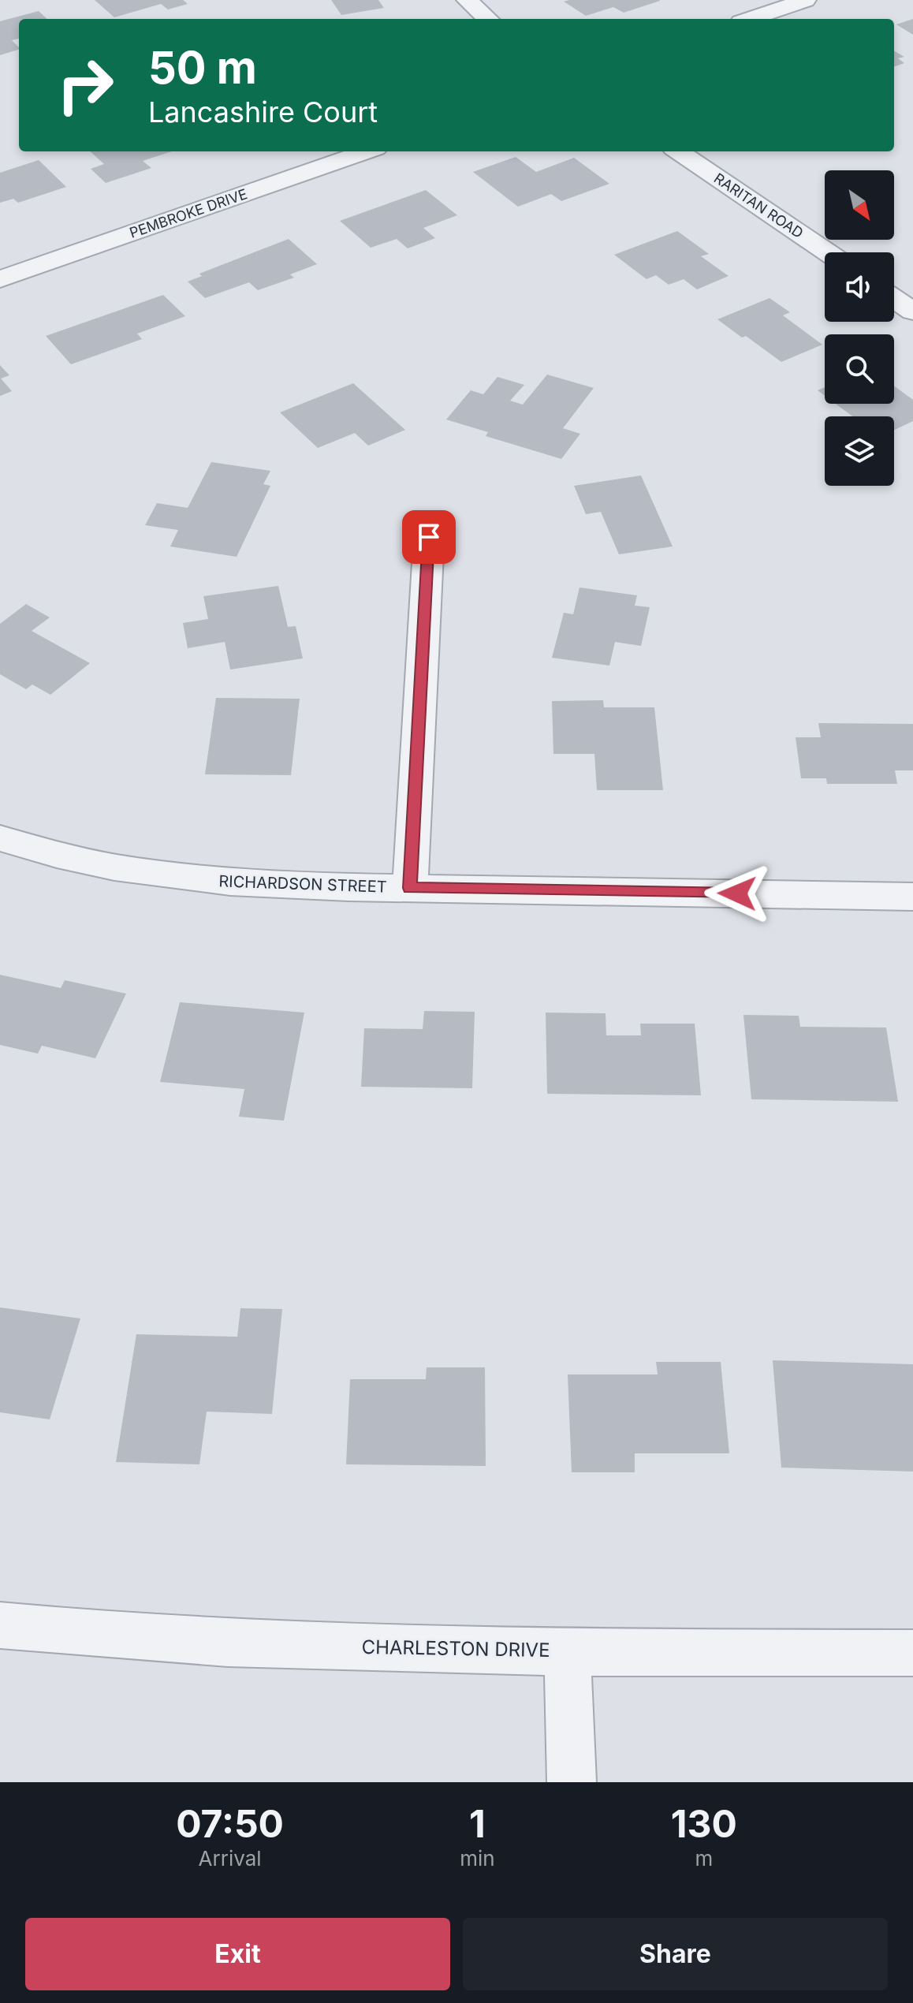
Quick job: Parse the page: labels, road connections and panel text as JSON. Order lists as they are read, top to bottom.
{
  "streets": {
    "street": [
      "RARITAN ROAD",
      "PEMBROKE DRIVE",
      "RICHARDSON STREET",
      "CHARLESTON DRIVE"
    ]
  },
  "north": "bottom right",
  "page": {
    "turn": ["50 m", "Lancashire Court"],
    "eta": [
      "07:50",
      "Arrival",
      "1",
      "min",
      "130",
      "m"
    ],
    "buttons": ["Exit", "Share"]
  }
}
